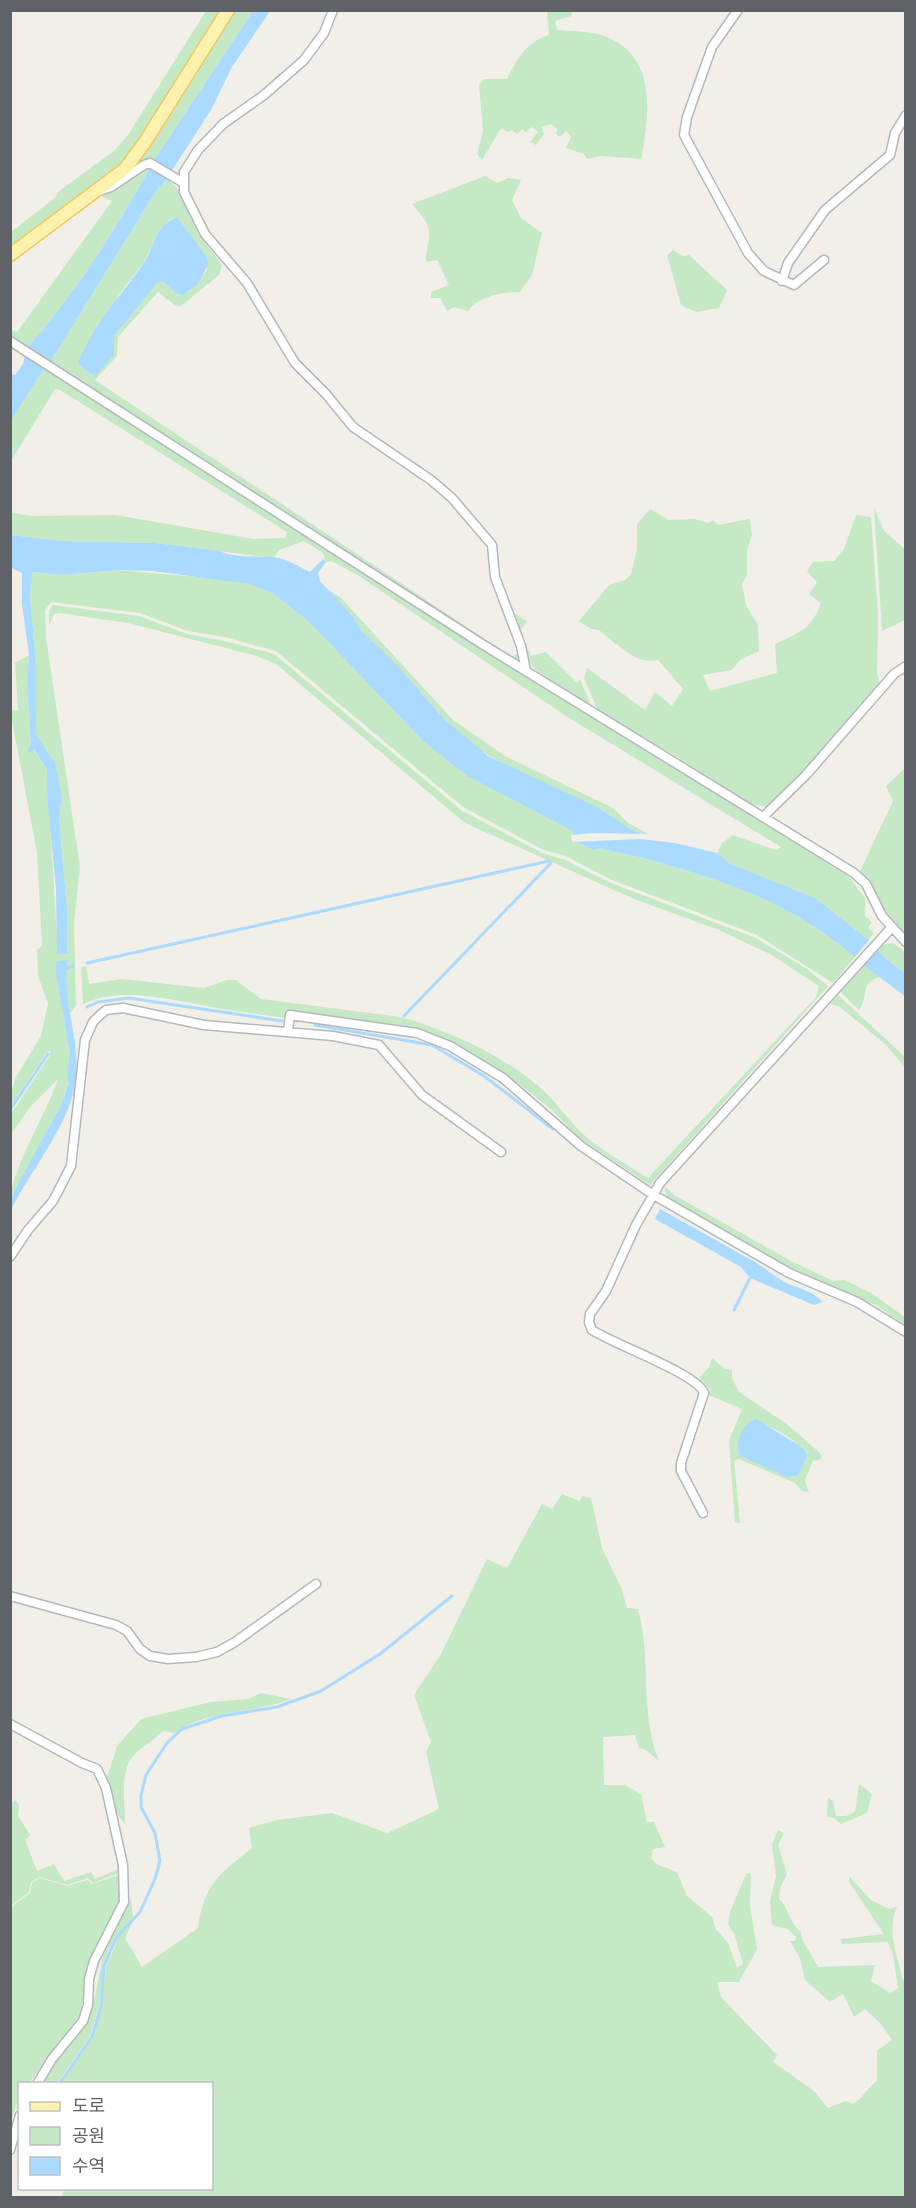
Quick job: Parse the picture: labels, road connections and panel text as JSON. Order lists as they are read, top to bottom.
{
  "legend": ["도로", "공원", "수역"]
}
